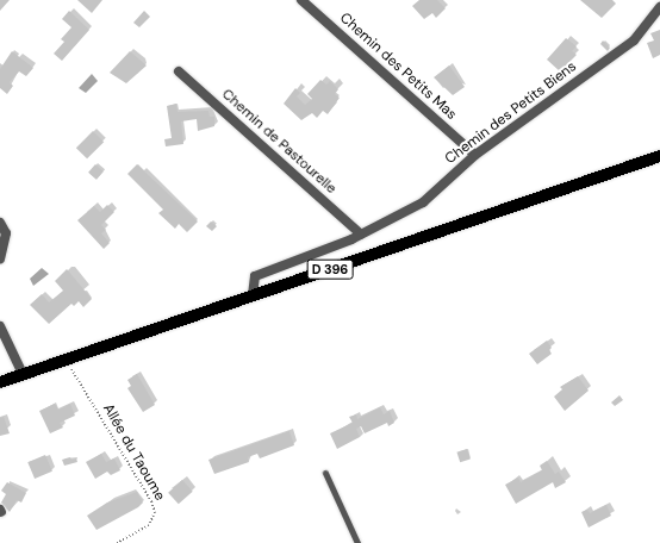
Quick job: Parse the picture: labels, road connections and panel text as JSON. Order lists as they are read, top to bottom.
{
  "streets": {
    "main road": ["D 396"],
    "street": ["Chemin des Petits Mas", "Chemin des Petits Biens", "Chemin de Pastourelle"],
    "path": ["Allée du Taoume"]
  },
  "crossings": [
    ["Chemin des Petits Mas", "Chemin des Petits Biens"],
    ["Chemin des Petits Biens", "Chemin de Pastourelle"],
    ["Chemin des Petits Biens", "D 396"],
    ["D 396", "Allée du Taoume"]
  ]
}
